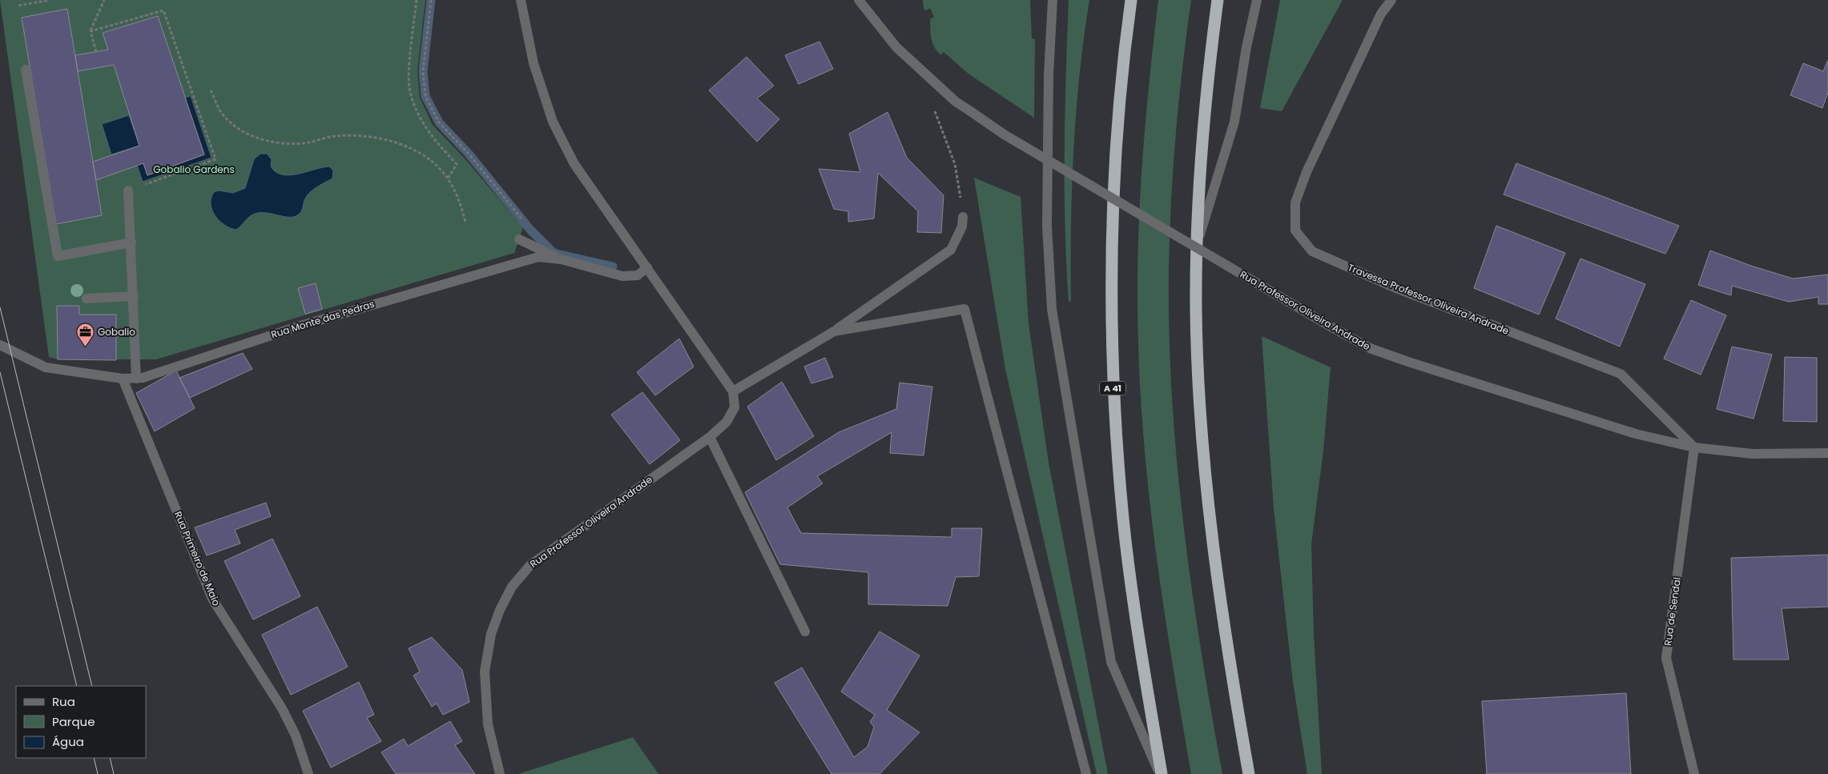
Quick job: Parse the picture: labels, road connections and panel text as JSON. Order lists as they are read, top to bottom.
{
  "streets": {
    "highway": ["A 41"],
    "street": [
      "Travessa Professor Oliveira Andrade",
      "Rua Professor Oliveira Andrade",
      "Rua Monte das Pedras",
      "Rua Primeiro de Maio",
      "Rua de Sendal"
    ]
  },
  "crossings": [
    ["Travessa Professor Oliveira Andrade", "Rua Professor Oliveira Andrade"],
    ["Travessa Professor Oliveira Andrade", "Rua de Sendal"],
    ["Rua Professor Oliveira Andrade", "Rua de Sendal"],
    ["Rua Monte das Pedras", "Rua Primeiro de Maio"]
  ],
  "parks": ["Gobalio Gardens"],
  "places": {
    "office": ["Gobalio"]
  },
  "legend": ["Rua", "Parque", "Água"]
}
